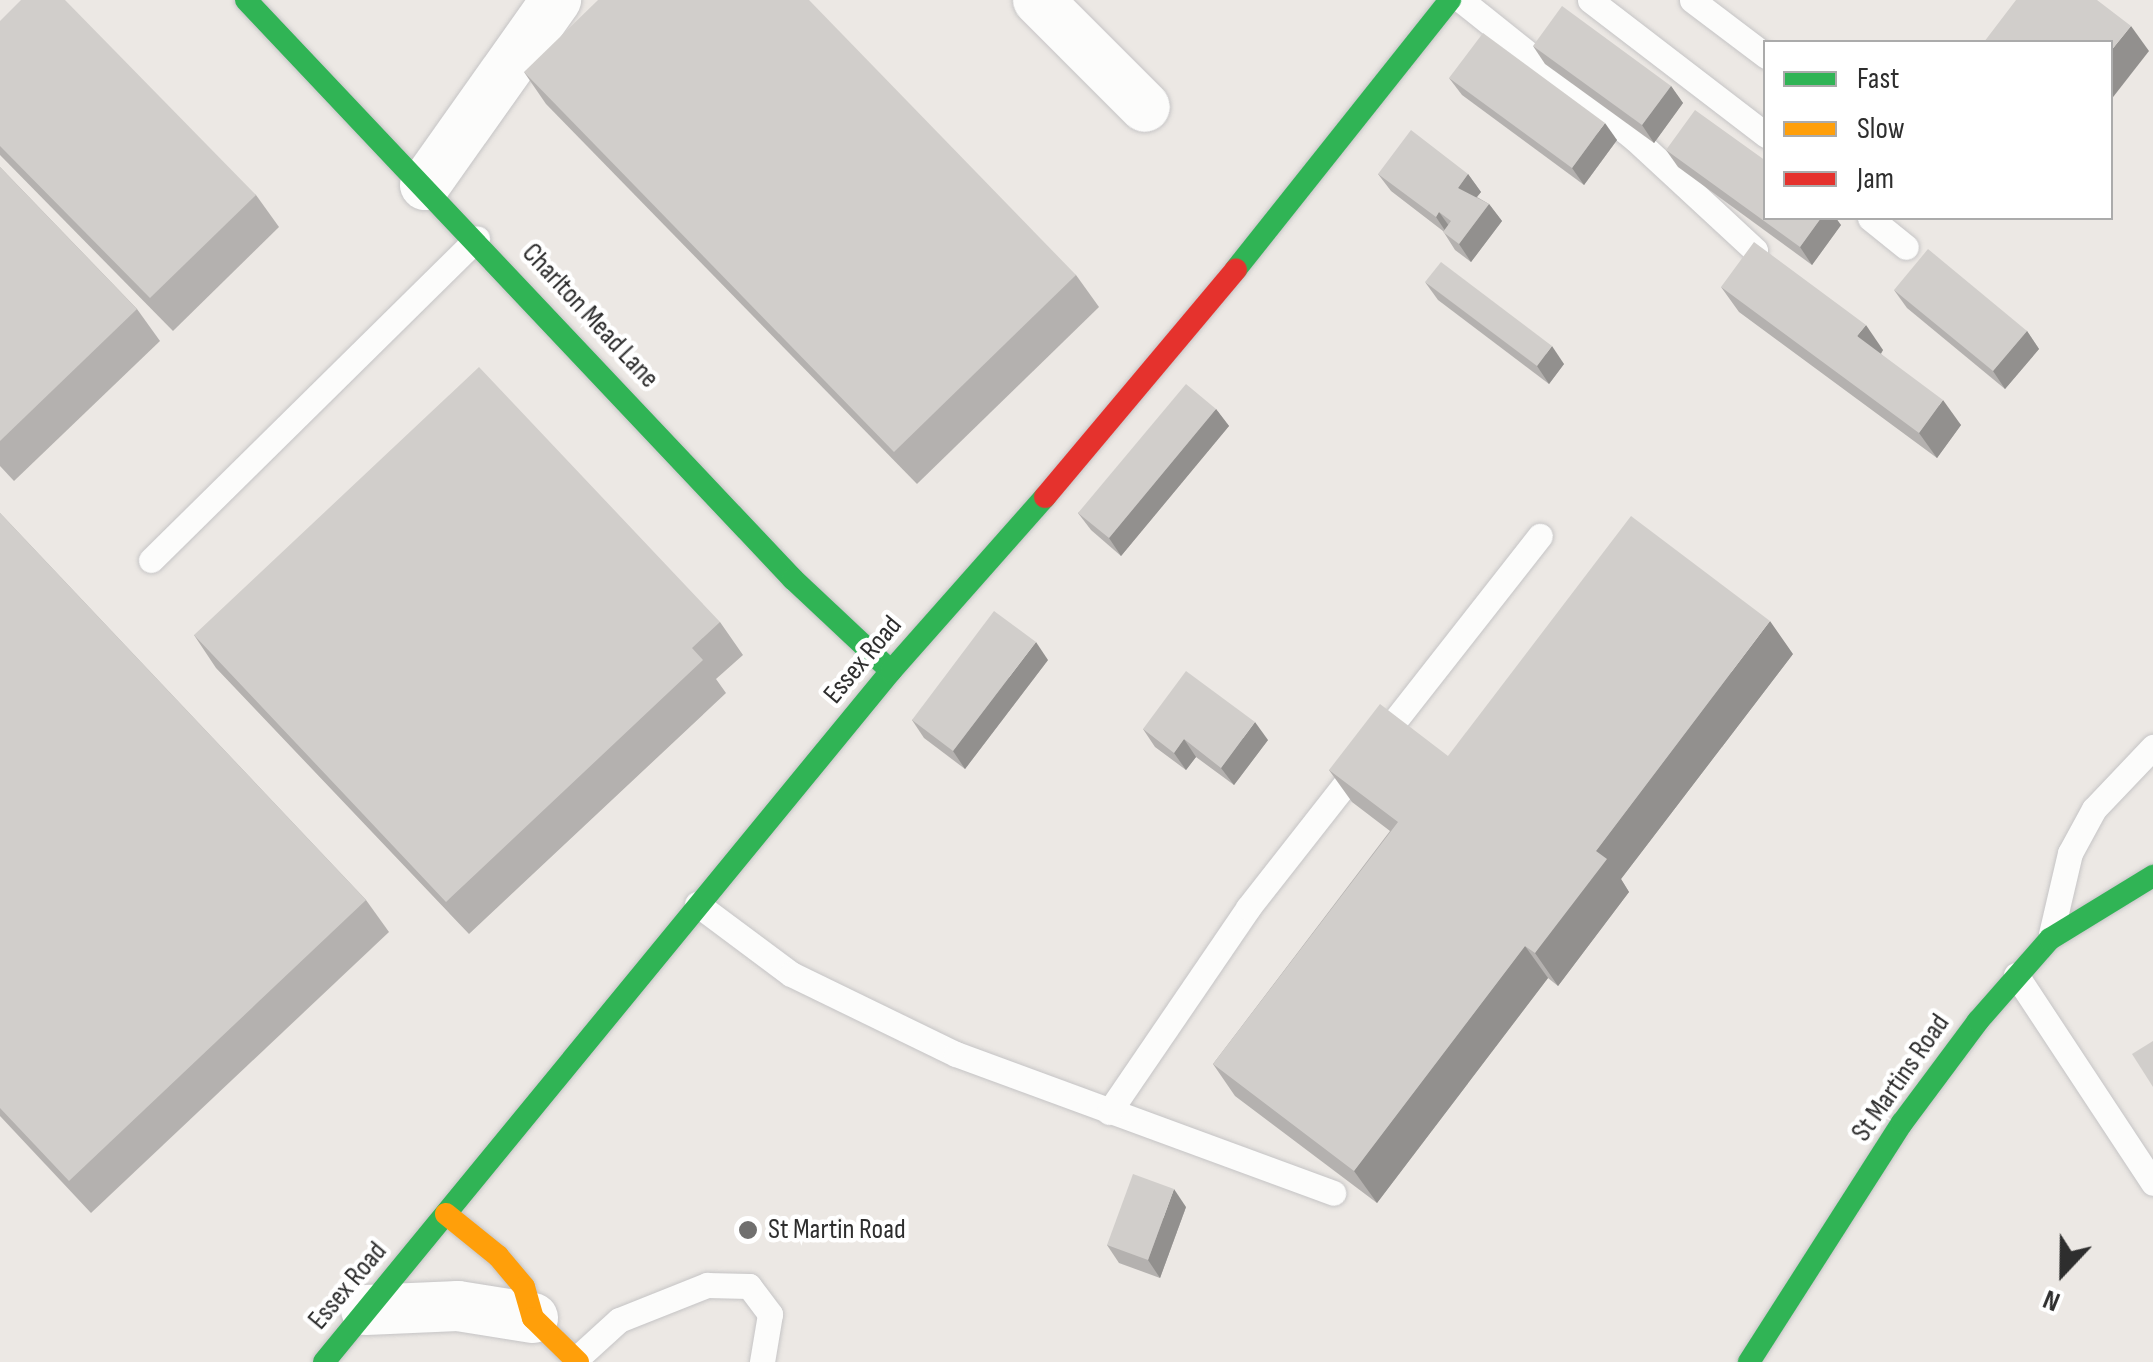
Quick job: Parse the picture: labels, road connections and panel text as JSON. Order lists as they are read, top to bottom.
{
  "streets": {
    "street": ["Charlton Mead Lane", "Essex Road", "St Martins Road"]
  },
  "crossings": [
    ["Charlton Mead Lane", "Essex Road"]
  ],
  "places": ["St Martin Road"],
  "legend": ["Fast", "Slow", "Jam"],
  "north": "bottom"
}
